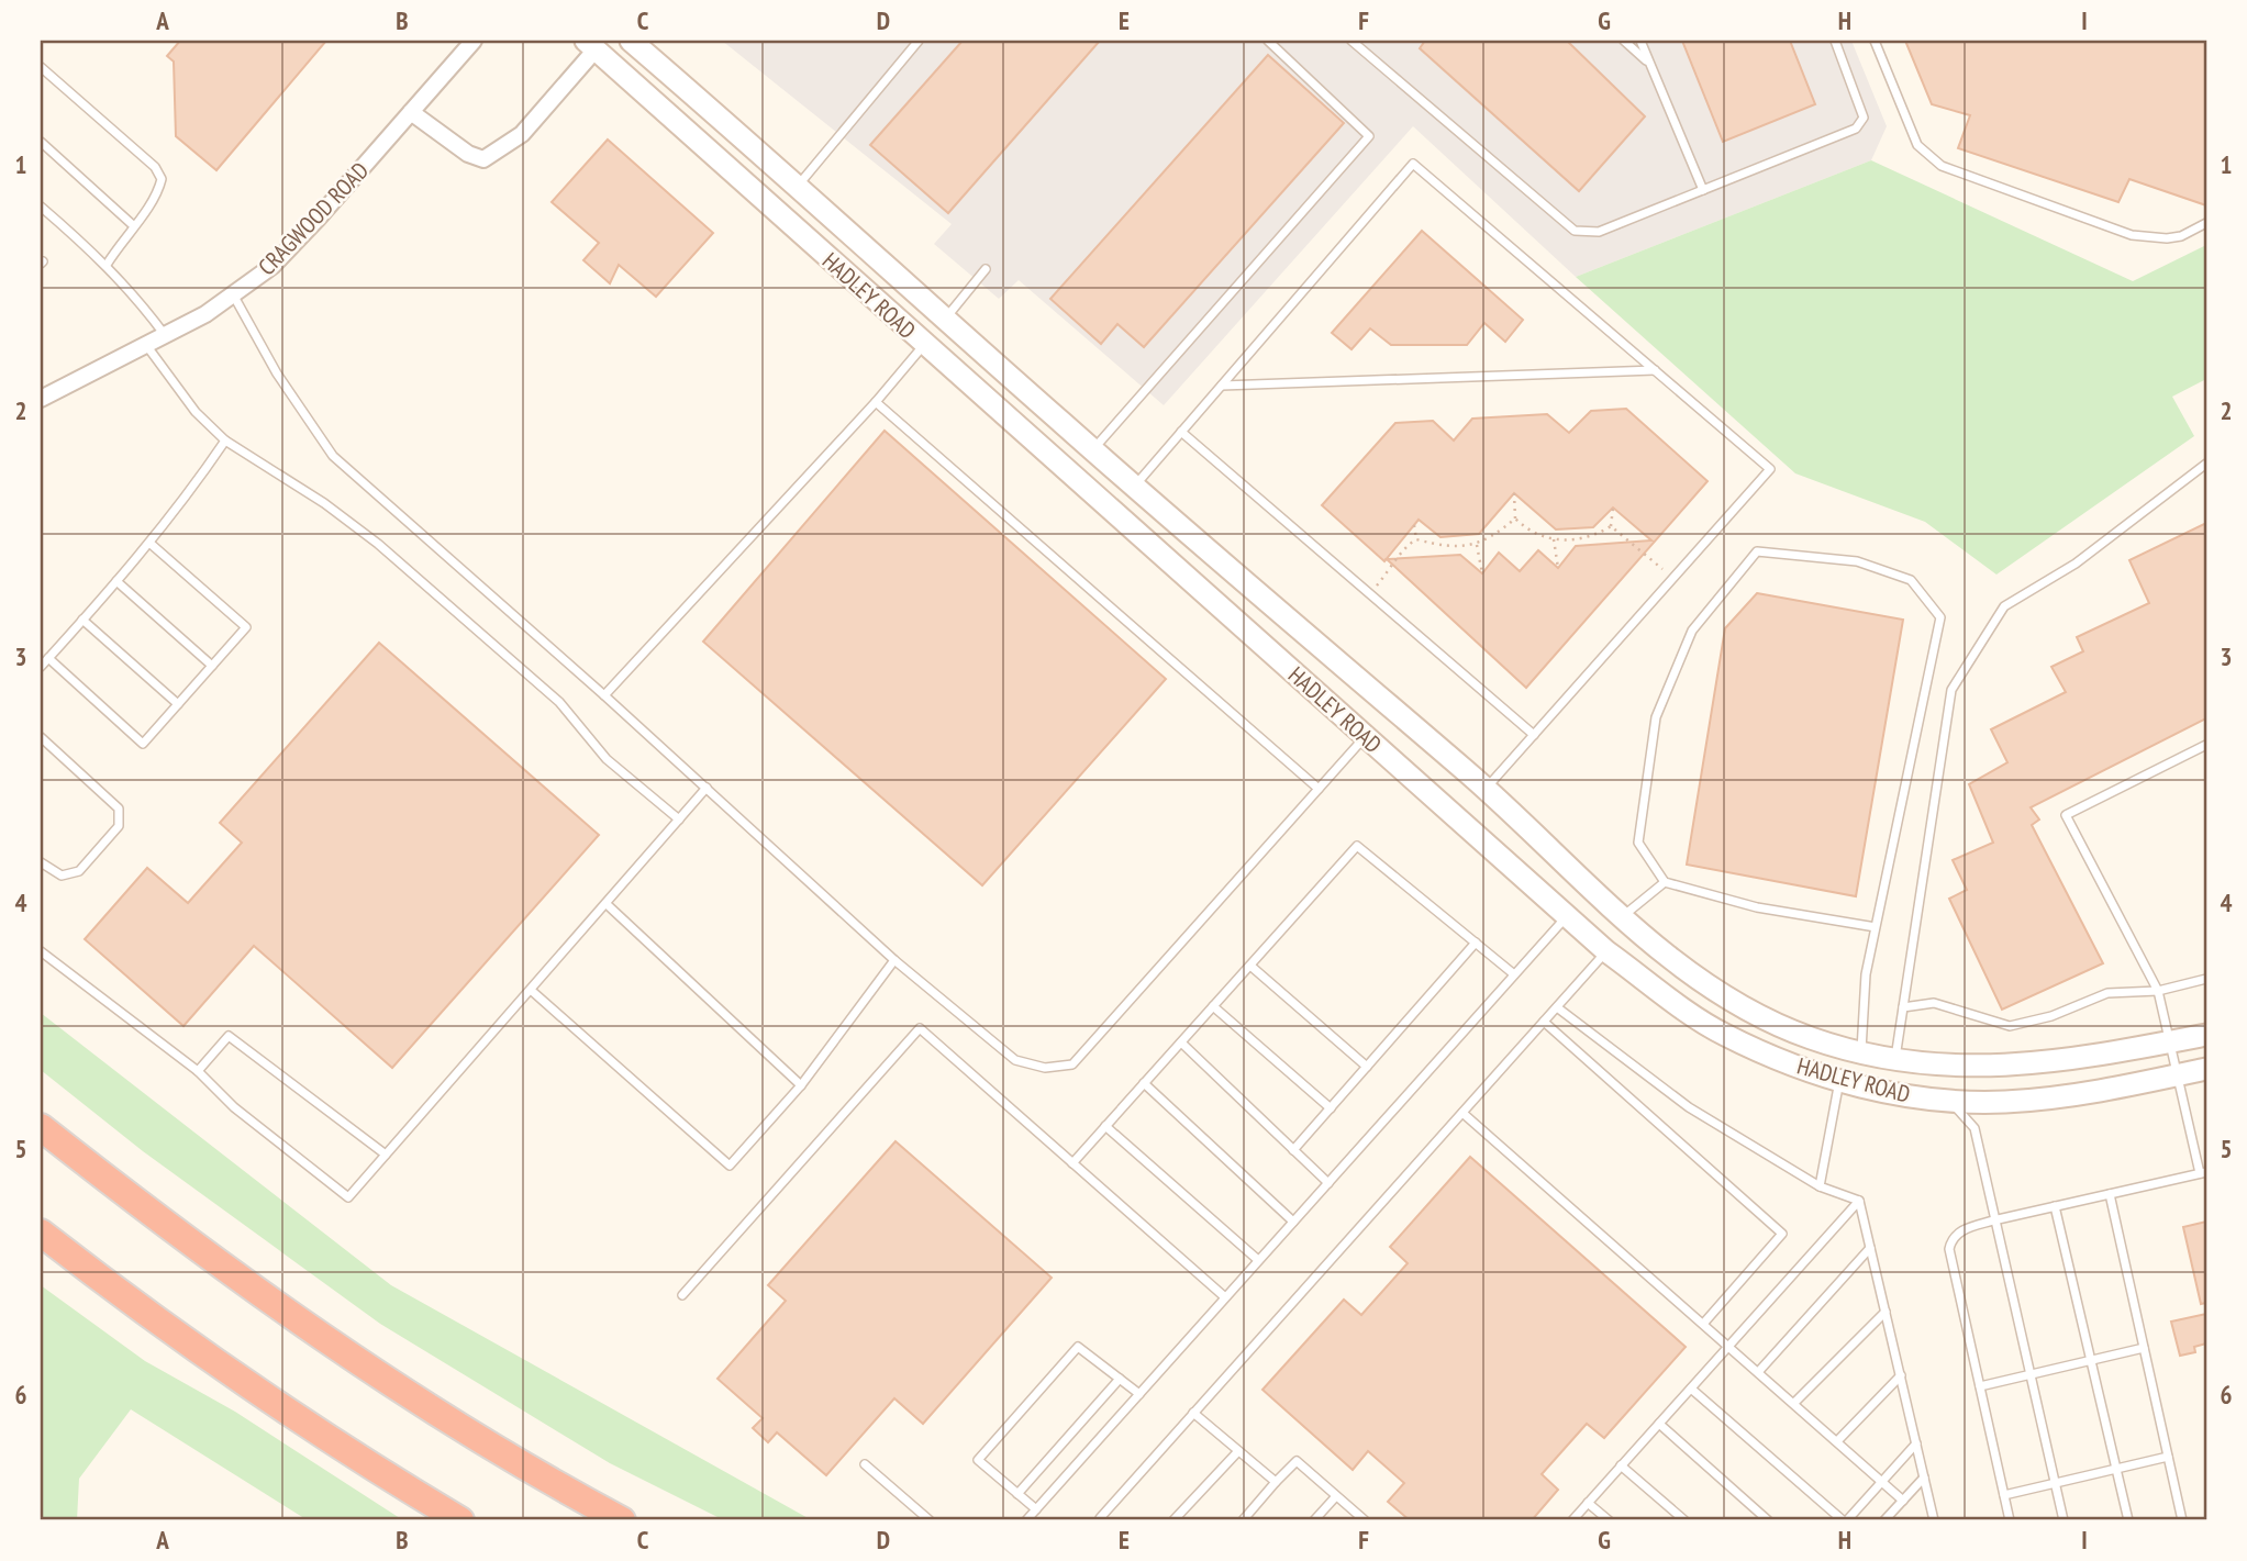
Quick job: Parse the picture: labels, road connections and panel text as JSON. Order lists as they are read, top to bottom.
{
  "streets": {
    "main road": ["HADLEY ROAD"],
    "street": ["CRAGWOOD ROAD"]
  },
  "grid": {
    "columns": [
      "A",
      "B",
      "C",
      "D",
      "E",
      "F",
      "G",
      "H",
      "I"
    ],
    "rows": [
      "1",
      "2",
      "3",
      "4",
      "5",
      "6"
    ]
  }
}
